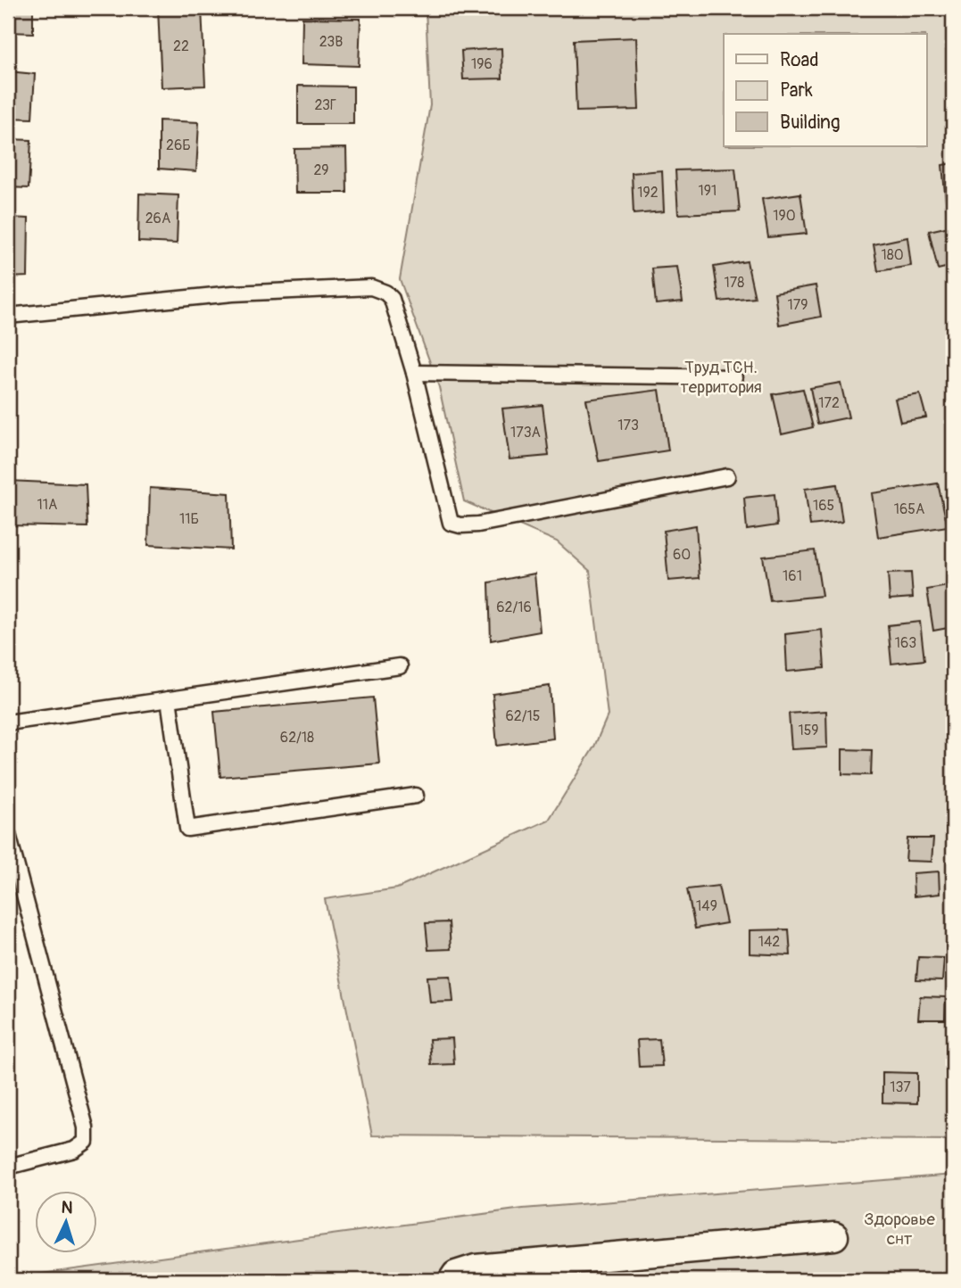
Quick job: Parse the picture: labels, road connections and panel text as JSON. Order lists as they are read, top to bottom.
{
  "parks": ["Труд ТСН. территория", "Здоровье снт"],
  "house_numbers": [
    "23В",
    "22",
    "196",
    "23Г",
    "26Б",
    "29",
    "191",
    "192",
    "190",
    "26А",
    "180",
    "178",
    "179",
    "172",
    "173",
    "173А",
    "11А",
    "165",
    "165А",
    "11Б",
    "60",
    "161",
    "62/16",
    "163",
    "62/15",
    "159",
    "62/18",
    "149",
    "142",
    "137"
  ],
  "legend": ["Road", "Park", "Building"],
  "north": "top"
}
